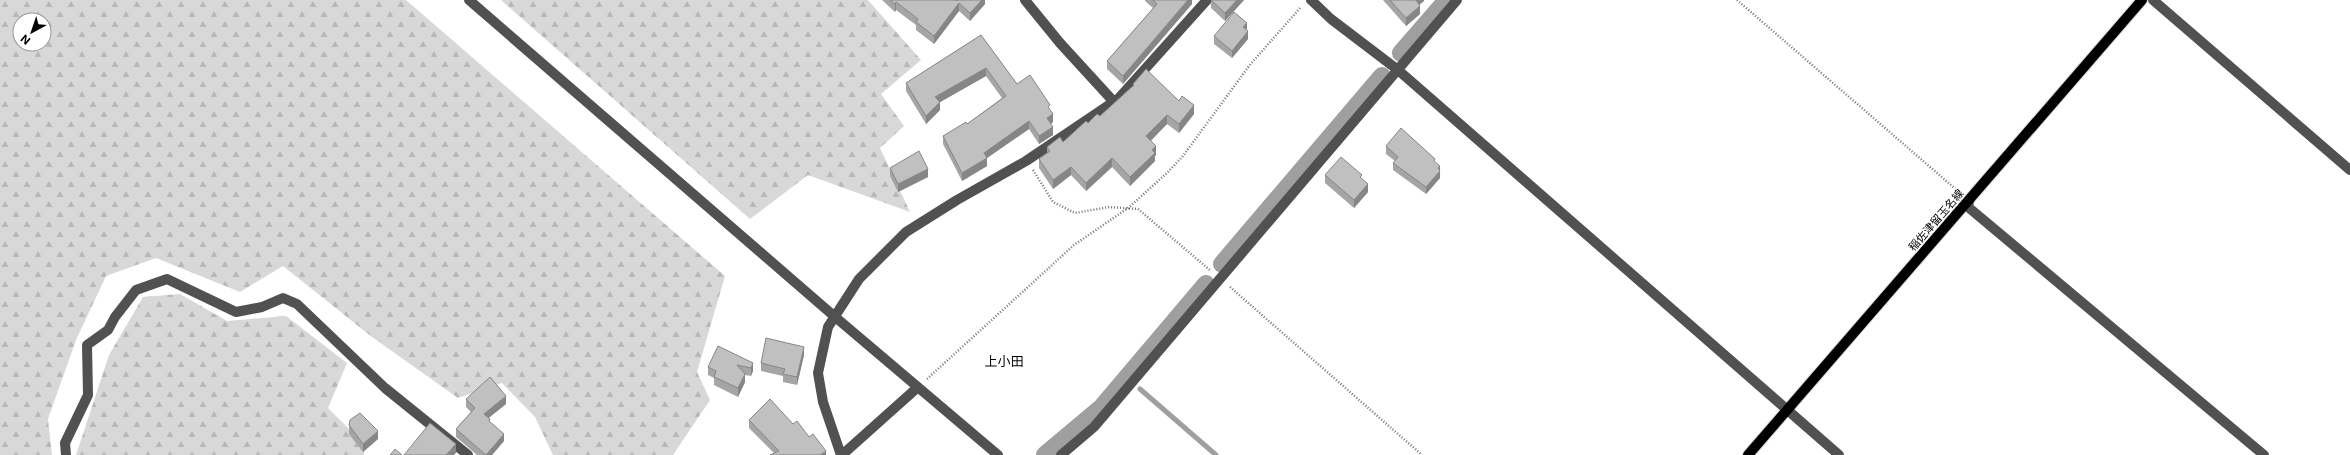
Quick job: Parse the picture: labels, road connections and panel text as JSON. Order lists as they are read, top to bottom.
{
  "streets": {
    "main road": ["稲佐津留玉名線"]
  },
  "districts": ["上小田"],
  "north": "bottom left"
}
